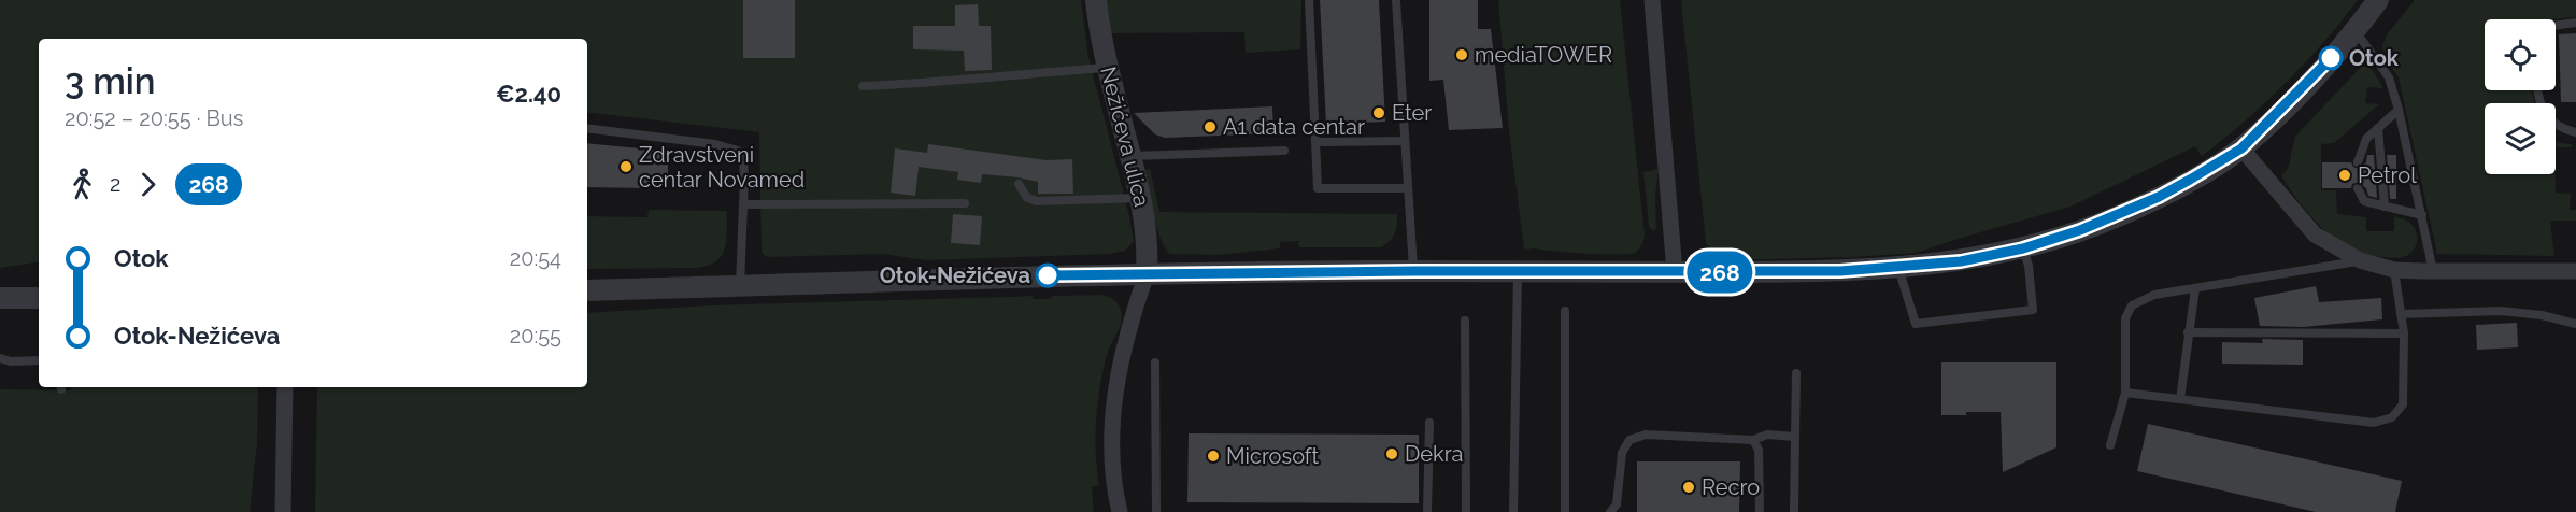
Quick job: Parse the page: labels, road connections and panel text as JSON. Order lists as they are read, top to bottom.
{
  "streets": {
    "street": ["Nežićeva ulica"]
  },
  "places": [
    "mediaTOWER",
    "Otok",
    "Eter",
    "A1 data centar",
    "Zdravstveni centar Novamed",
    "Petrol",
    "Otok-Nežićeva",
    "Dekra",
    "Microsoft",
    "Recro"
  ],
  "lines": ["bus line 268"],
  "page": {
    "on_map": "268",
    "heading": ["3 min", "20:52 – 20:55 · Bus", "€2.40"],
    "legs": ["2", "268"],
    "list": [
      {
        "name": "Otok",
        "value": "20:54"
      },
      {
        "name": "Otok-Nežićeva",
        "value": "20:55"
      }
    ]
  }
}
